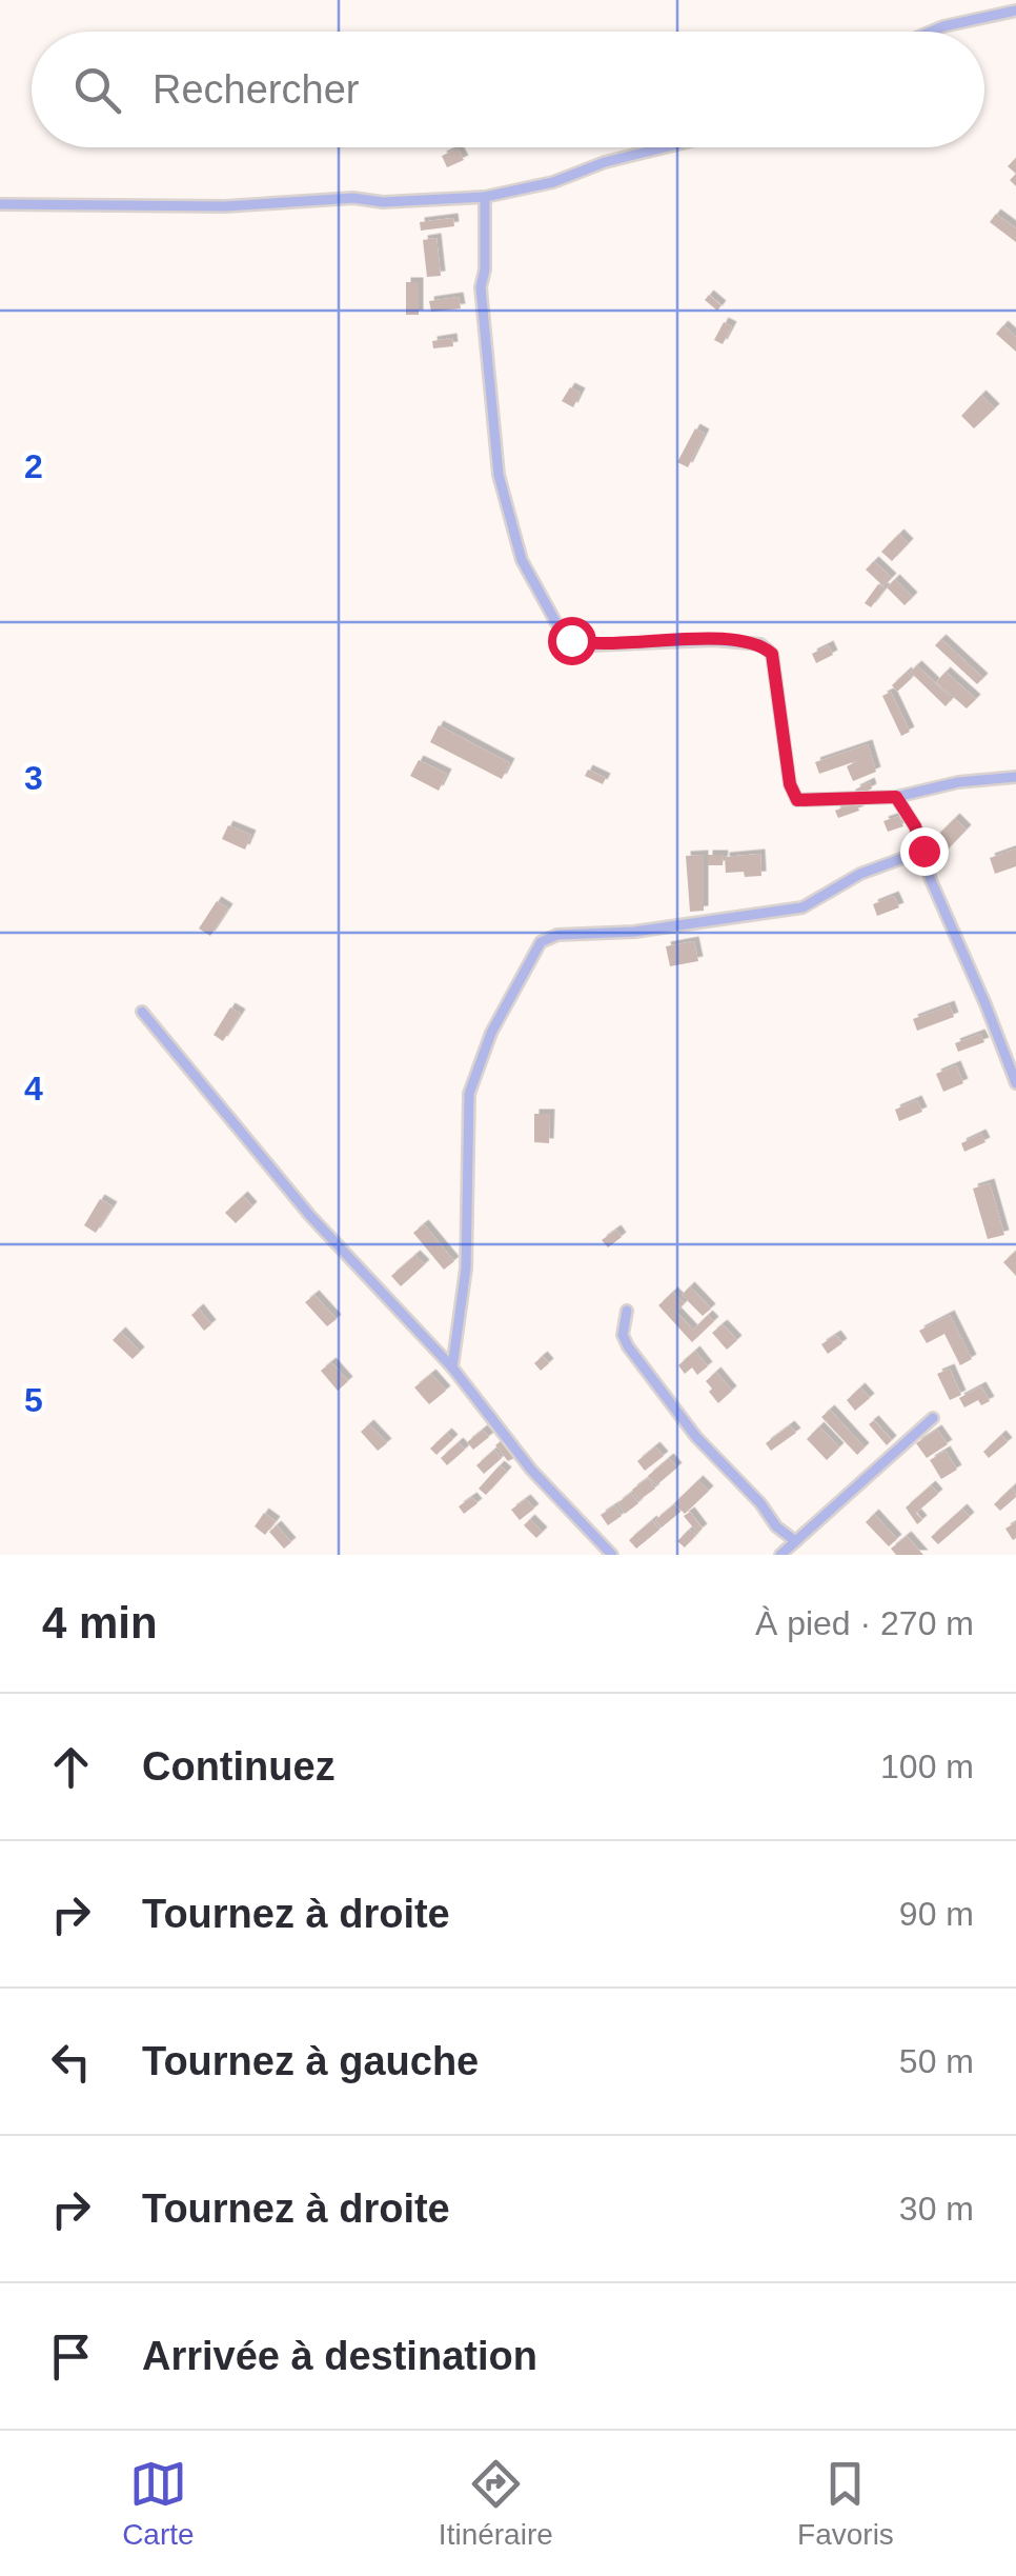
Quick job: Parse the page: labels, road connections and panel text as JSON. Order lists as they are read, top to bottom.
{
  "page": {
    "search": "Rechercher",
    "heading": ["4 min", "À pied · 270 m"],
    "list": [
      ["Continuez", "100 m"],
      ["Tournez à droite", "90 m"],
      ["Tournez à gauche", "50 m"],
      ["Tournez à droite", "30 m"],
      "Arrivée à destination"
    ],
    "nav": ["Carte", "Itinéraire", "Favoris"]
  },
  "grid": {
    "rows": [
      "2",
      "3",
      "4",
      "5"
    ]
  }
}
